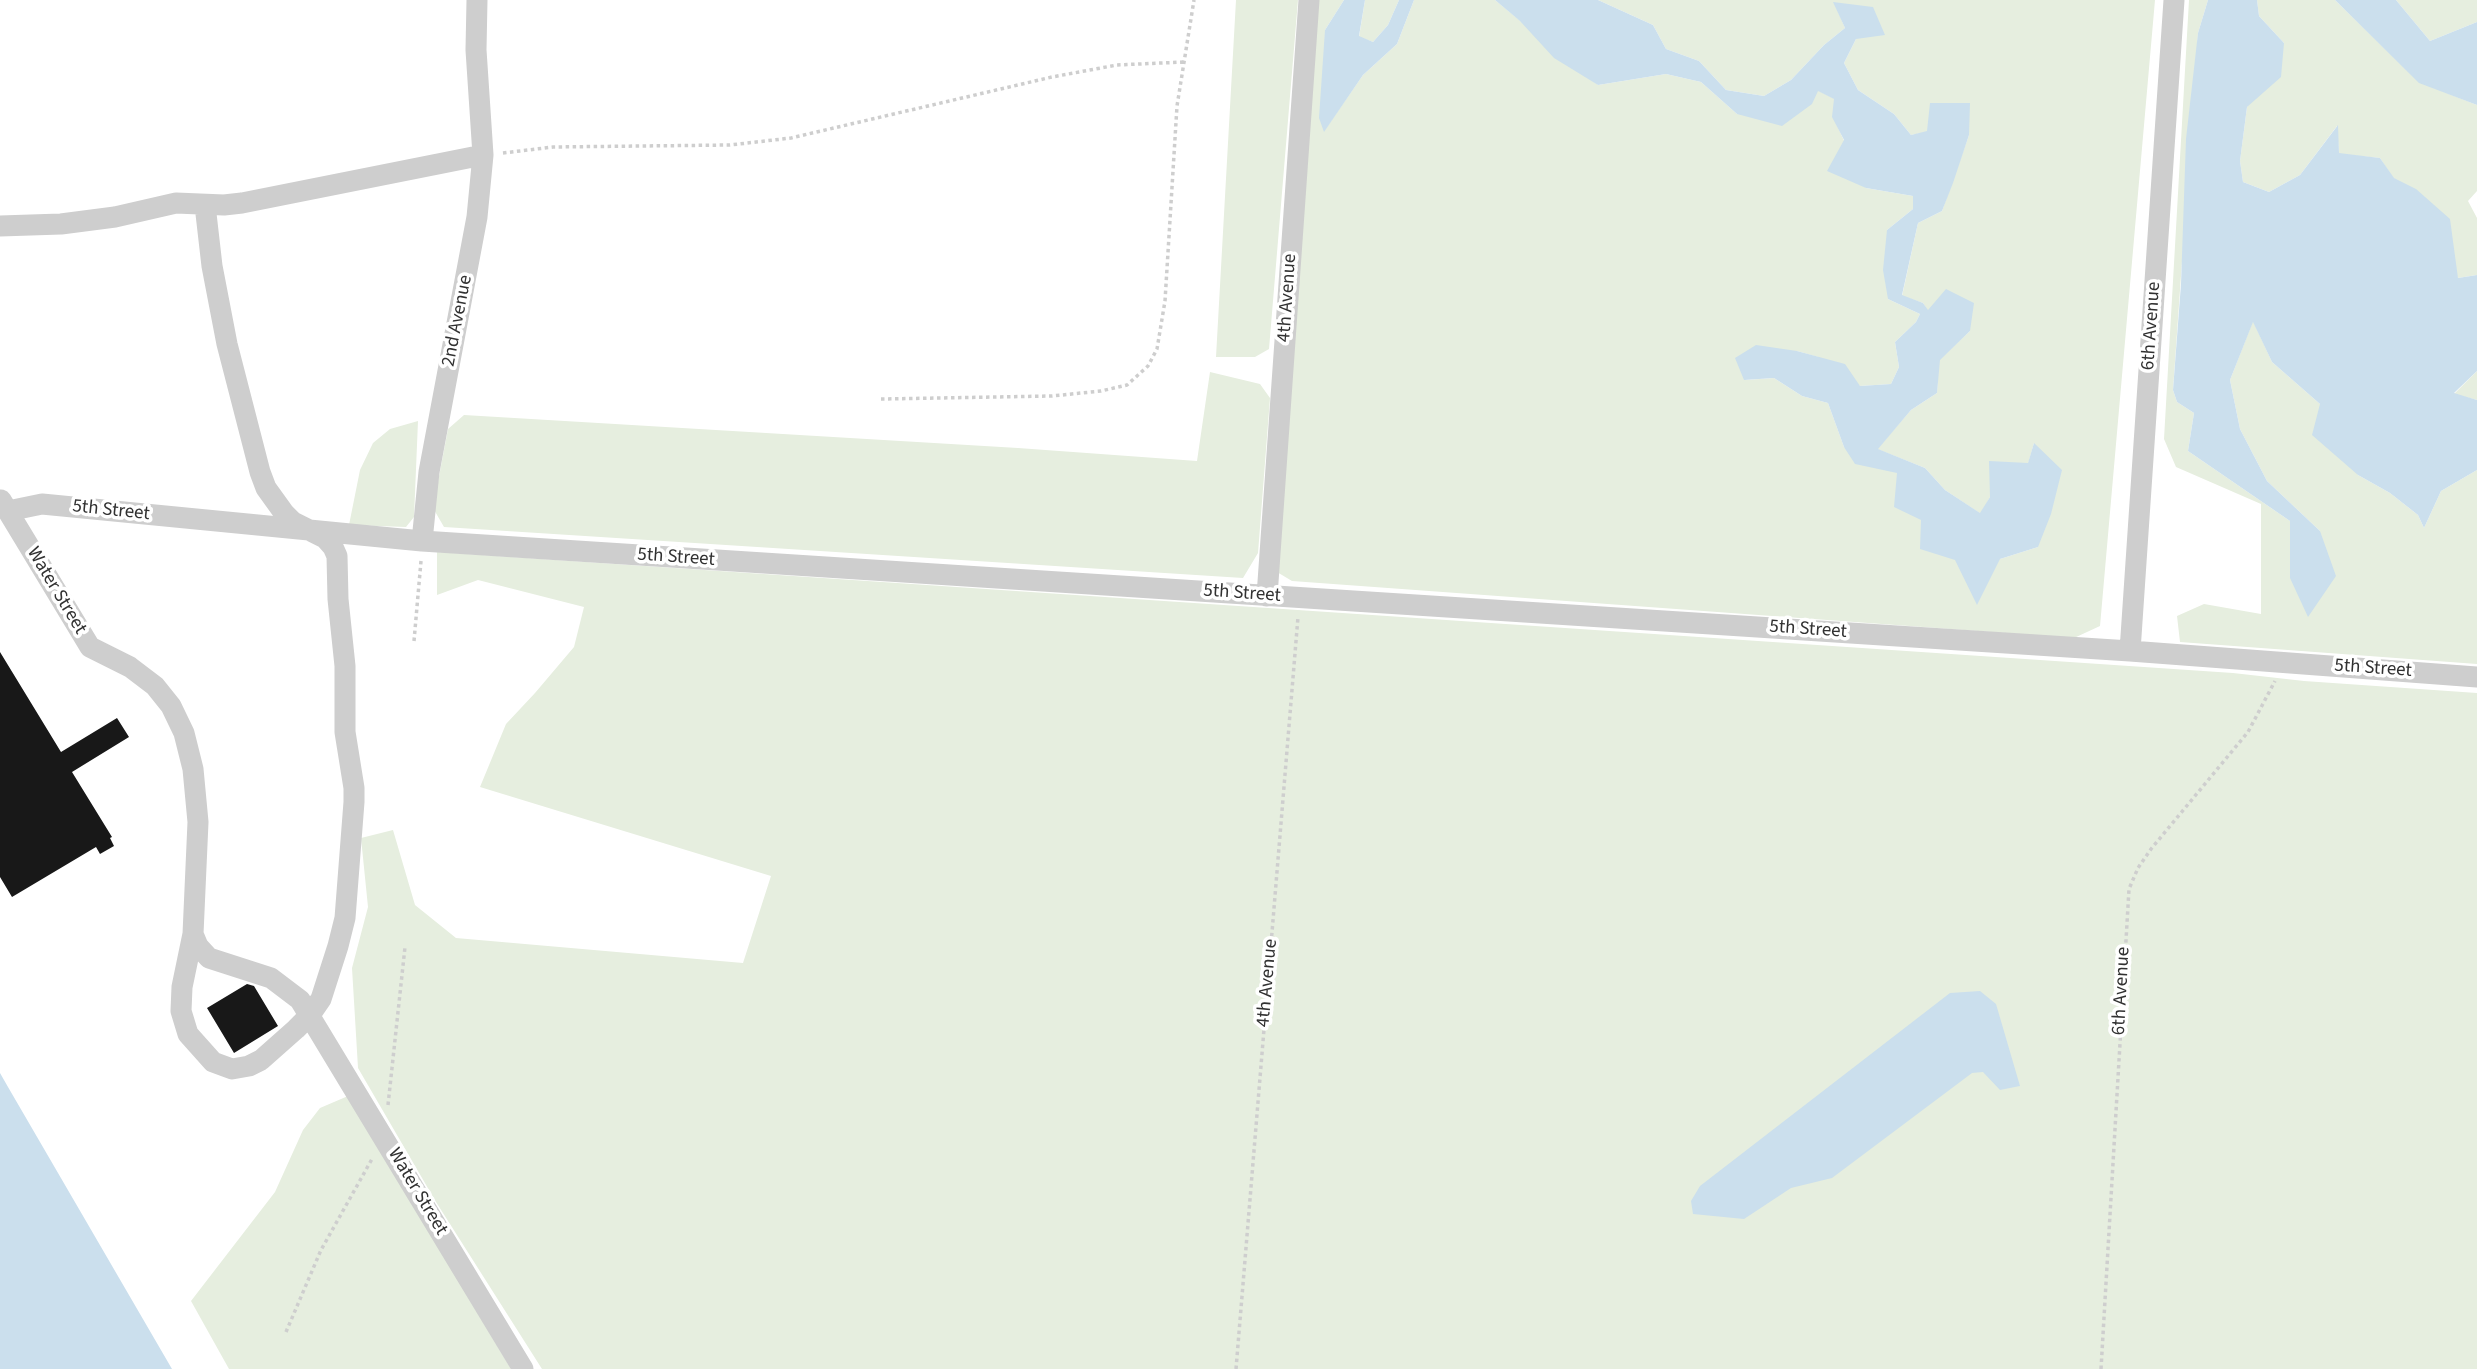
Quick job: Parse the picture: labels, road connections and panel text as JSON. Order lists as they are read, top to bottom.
{
  "streets": {
    "street": [
      "4th Avenue",
      "2nd Avenue",
      "6th Avenue",
      "5th Street",
      "Water Street"
    ]
  },
  "crossings": [
    ["4th Avenue", "5th Street"],
    ["2nd Avenue", "5th Street"],
    ["6th Avenue", "5th Street"],
    ["5th Street", "Water Street"]
  ]
}
